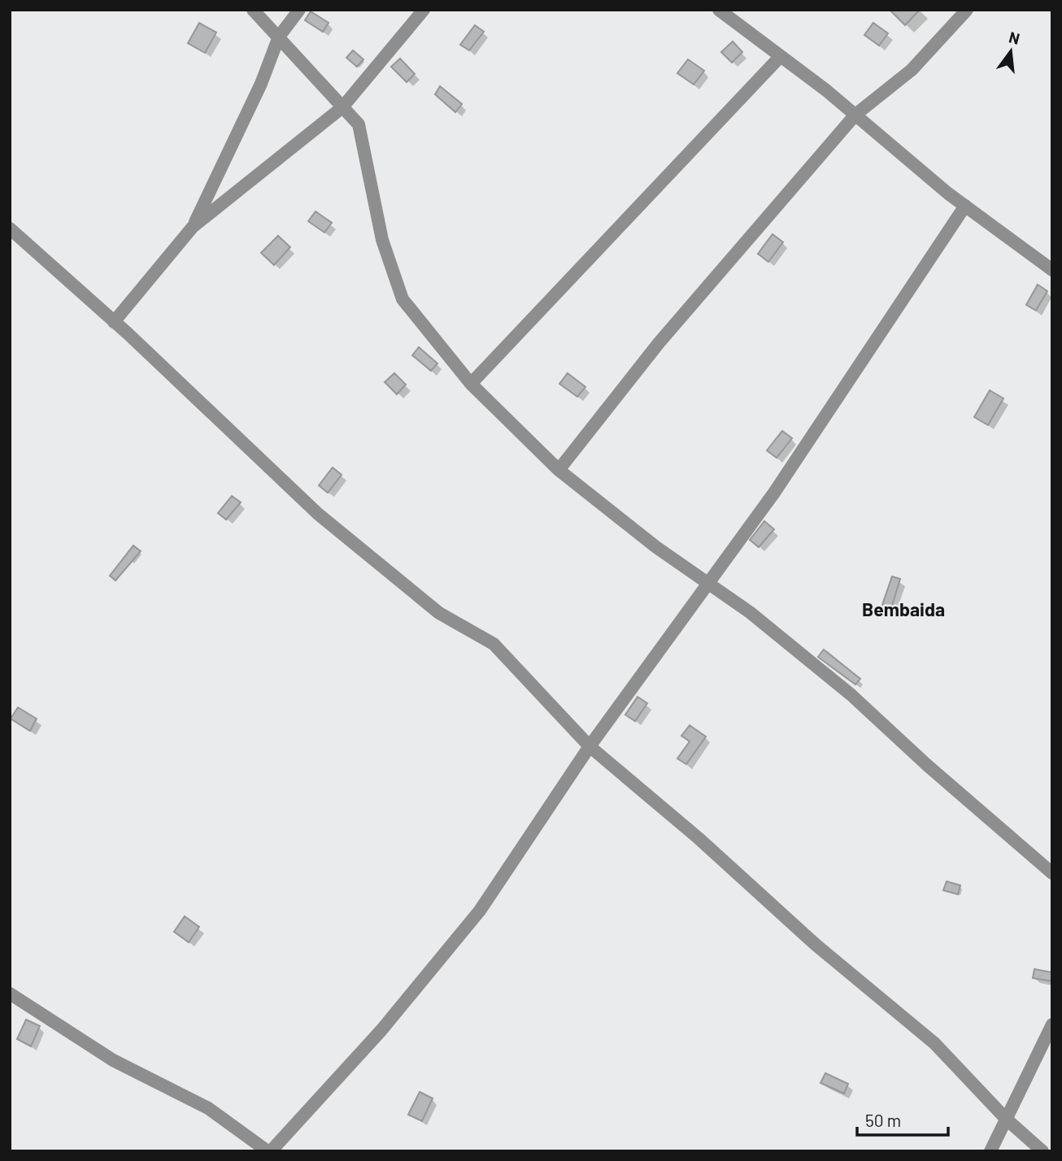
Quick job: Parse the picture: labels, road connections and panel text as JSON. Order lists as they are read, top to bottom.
{
  "districts": ["Bembaida"],
  "scale_bar": "50 m",
  "north": "top"
}
